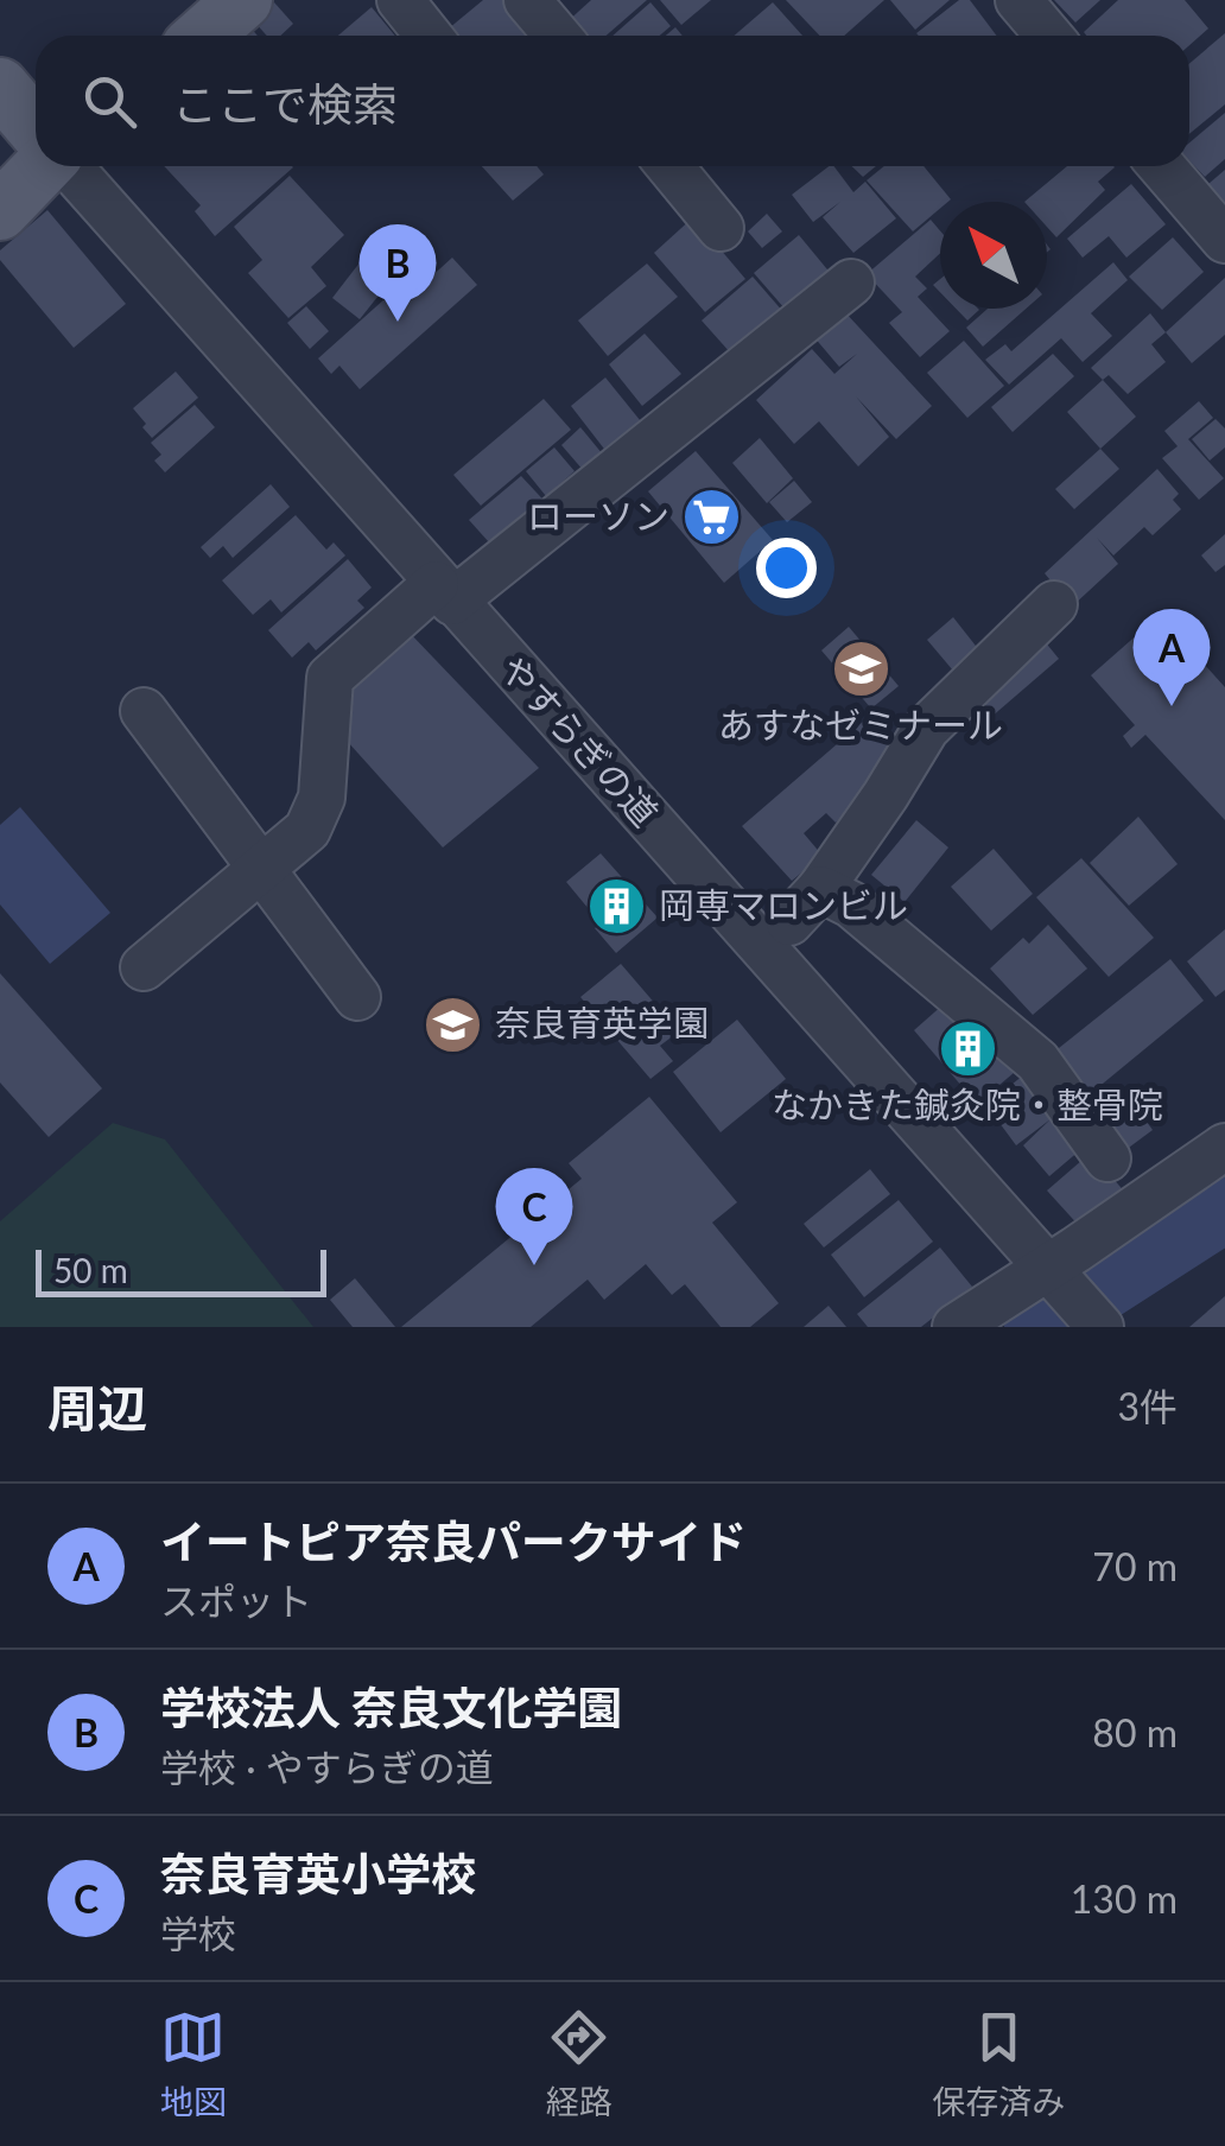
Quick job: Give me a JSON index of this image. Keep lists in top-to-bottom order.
{
  "streets": {
    "street": ["やすらぎの道"]
  },
  "places": {
    "supermarket": ["ローソン"],
    "school or university": ["あすなゼミナール", "奈良育英学園"],
    "building": ["岡専マロンビル", "なかきた鍼灸院・整骨院"]
  },
  "scale_bar": "50 m",
  "north": "top left",
  "page": {
    "search": "ここで検索",
    "pins": ["B", "A", "C"],
    "scale": "50 m",
    "heading": ["周辺", "3件"],
    "list": [
      {
        "mark": "A",
        "name": "イートピア奈良パークサイド",
        "note": "スポット",
        "value": "70 m"
      },
      {
        "mark": "B",
        "name": "学校法人 奈良文化学園",
        "note": "学校 · やすらぎの道",
        "value": "80 m"
      },
      {
        "mark": "C",
        "name": "奈良育英小学校",
        "note": "学校",
        "value": "130 m"
      }
    ],
    "nav": ["地図", "経路", "保存済み"]
  }
}
